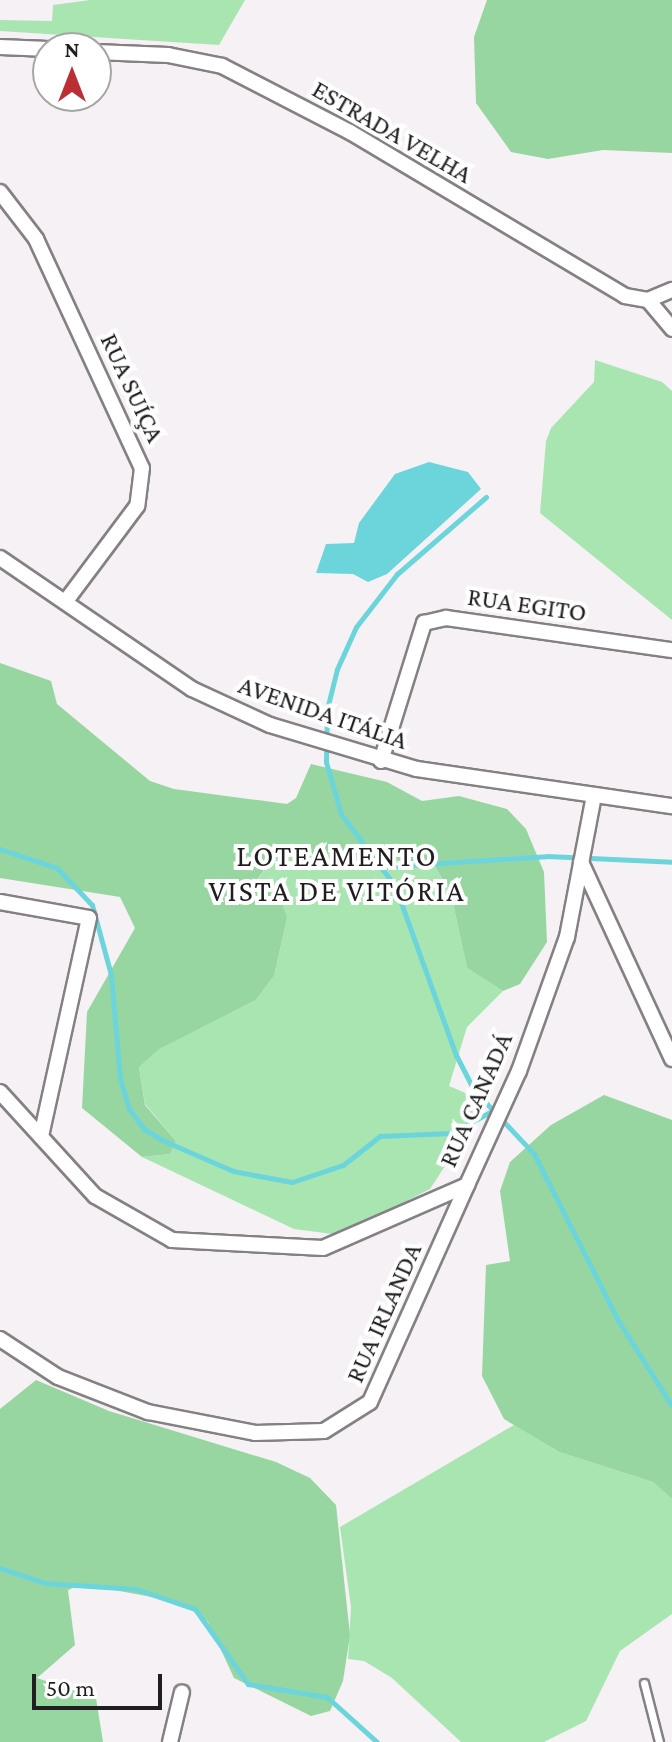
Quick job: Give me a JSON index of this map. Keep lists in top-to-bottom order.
{
  "streets": {
    "street": [
      "ESTRADA VELHA",
      "RUA SUÍÇA",
      "RUA EGITO",
      "AVENIDA ITÁLIA",
      "RUA CANADÁ",
      "RUA IRLANDA"
    ]
  },
  "crossings": [
    ["RUA SUÍÇA", "AVENIDA ITÁLIA"],
    ["RUA EGITO", "AVENIDA ITÁLIA"],
    ["AVENIDA ITÁLIA", "RUA CANADÁ"],
    ["RUA CANADÁ", "RUA IRLANDA"]
  ],
  "districts": ["LOTEAMENTO VISTA DE VITÓRIA"],
  "scale_bar": "50 m",
  "north": "top"
}
